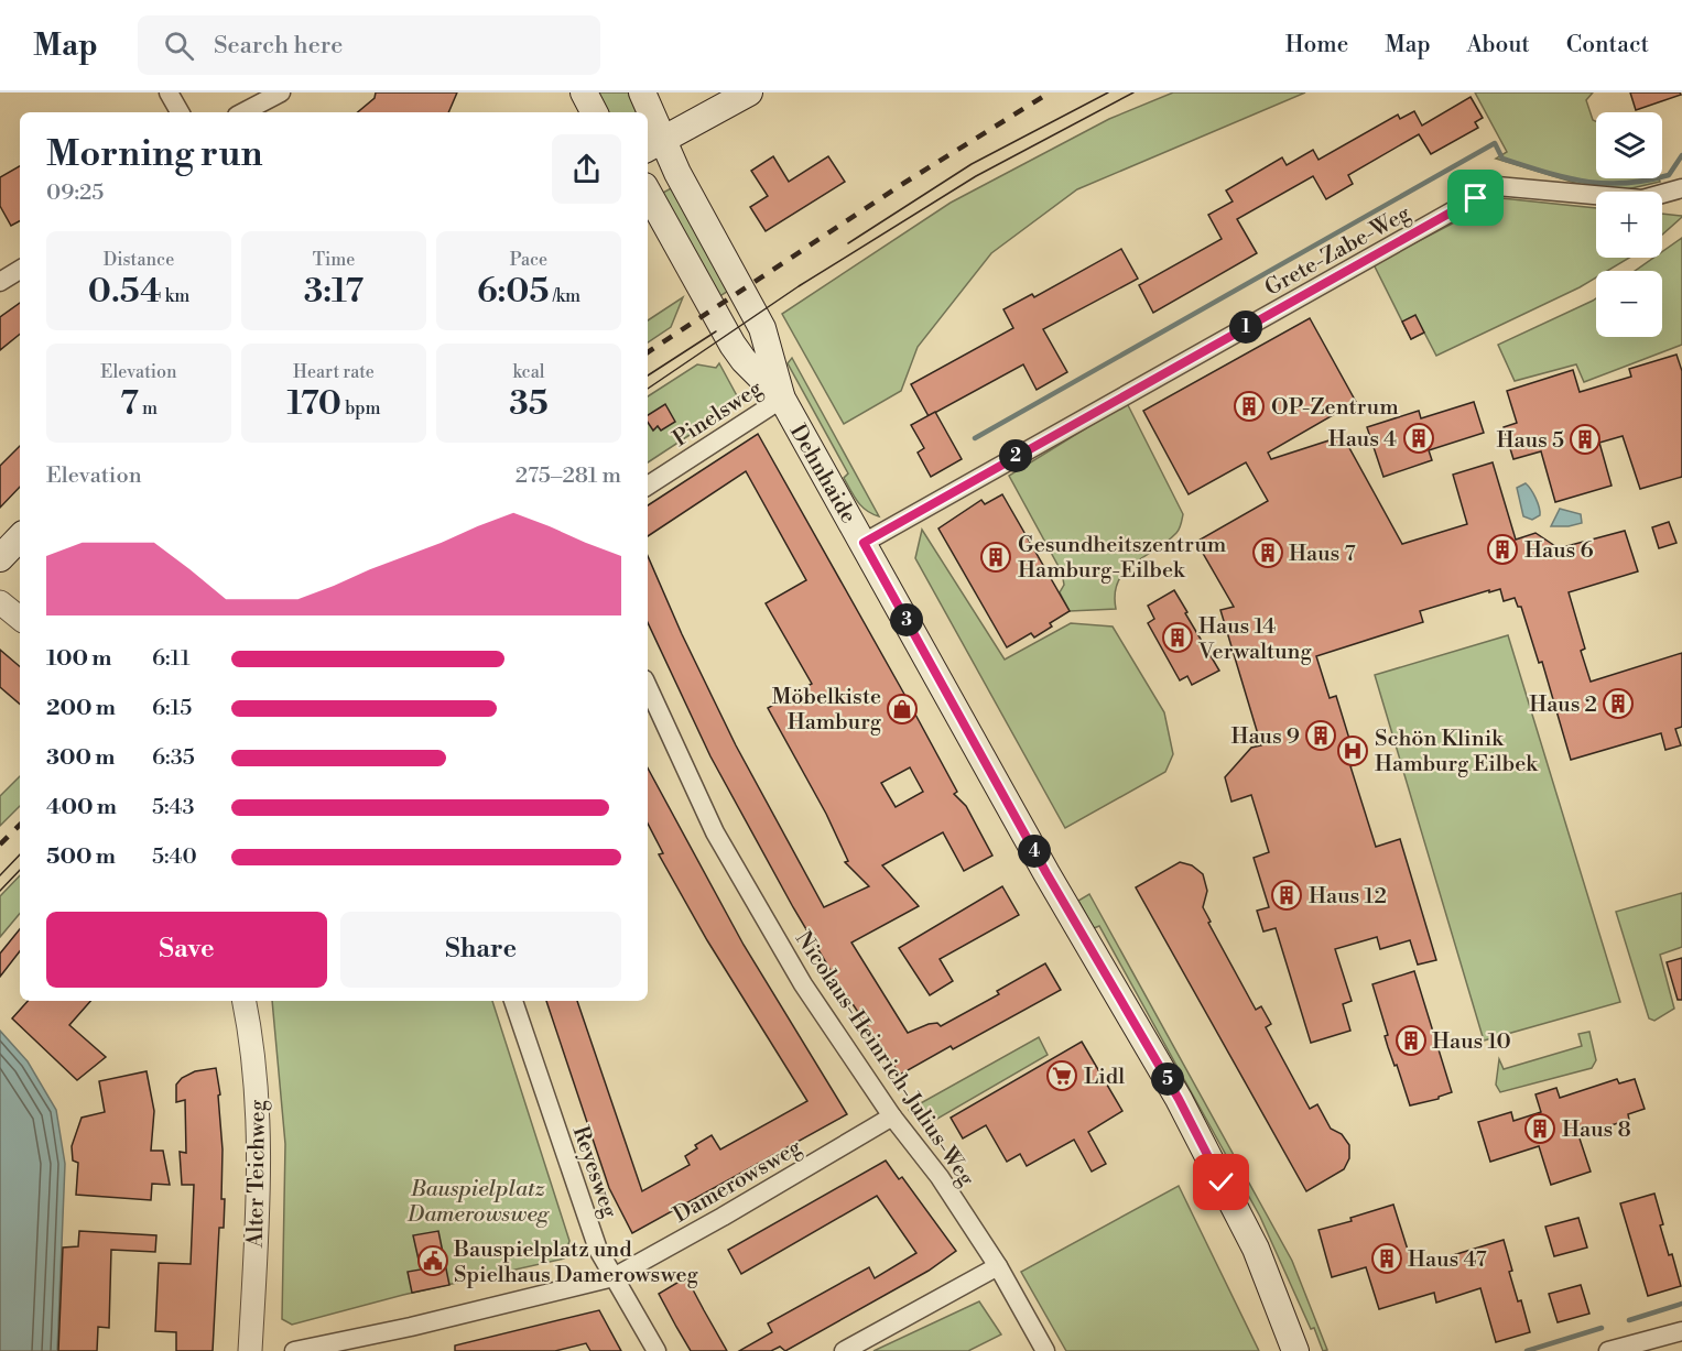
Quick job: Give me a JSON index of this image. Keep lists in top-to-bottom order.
{
  "streets": {
    "main road": ["Dehnhaide"],
    "street": [
      "Grete-Zabe-Weg",
      "Pinelsweg",
      "Nicolaus-Heinrich-Julius-Weg",
      "Reyesweg",
      "Alter Teichweg",
      "Damerowsweg"
    ]
  },
  "crossings": [
    ["Grete-Zabe-Weg", "Dehnhaide"],
    ["Pinelsweg", "Dehnhaide"],
    ["Nicolaus-Heinrich-Julius-Weg", "Damerowsweg"],
    ["Reyesweg", "Damerowsweg"]
  ],
  "parks": ["Bauspielplatz Damerowsweg"],
  "places": {
    "building": [
      "OP-Zentrum",
      "Haus 4",
      "Haus 5",
      "Haus 6",
      "Haus 7",
      "Gesundheitszentrum Hamburg-Eilbek",
      "Haus 14 Verwaltung",
      "Haus 2",
      "Haus 9",
      "Haus 12",
      "Haus 10",
      "Haus 8",
      "Haus 47"
    ],
    "shop": ["Möbelkiste Hamburg"],
    "hospital": ["Schön Klinik Hamburg Eilbek"],
    "supermarket": ["Lidl"],
    "public building": ["Bauspielplatz und Spielhaus Damerowsweg"]
  },
  "page": {
    "header": "Map",
    "search": "Search here",
    "nav": [
      "Home",
      "Map",
      "About",
      "Contact"
    ],
    "map_buttons": ["+", "−"],
    "heading": ["Morning run", "09:25"],
    "stats": [
      ["Distance", "0.54 km"],
      ["Time", "3:17"],
      ["Pace", "6:05 /km"],
      ["Elevation", "7 m"],
      ["Heart rate", "170 bpm"],
      ["kcal", "35"]
    ],
    "pins": [
      "1",
      "2",
      "3",
      "4",
      "5"
    ],
    "chart": ["Elevation", "275–281 m"],
    "list": [
      {
        "name": "100 m",
        "note": "6:11"
      },
      {
        "name": "200 m",
        "note": "6:15"
      },
      {
        "name": "300 m",
        "note": "6:35"
      },
      {
        "name": "400 m",
        "note": "5:43"
      },
      {
        "name": "500 m",
        "note": "5:40"
      }
    ],
    "buttons": ["Save", "Share"]
  }
}
